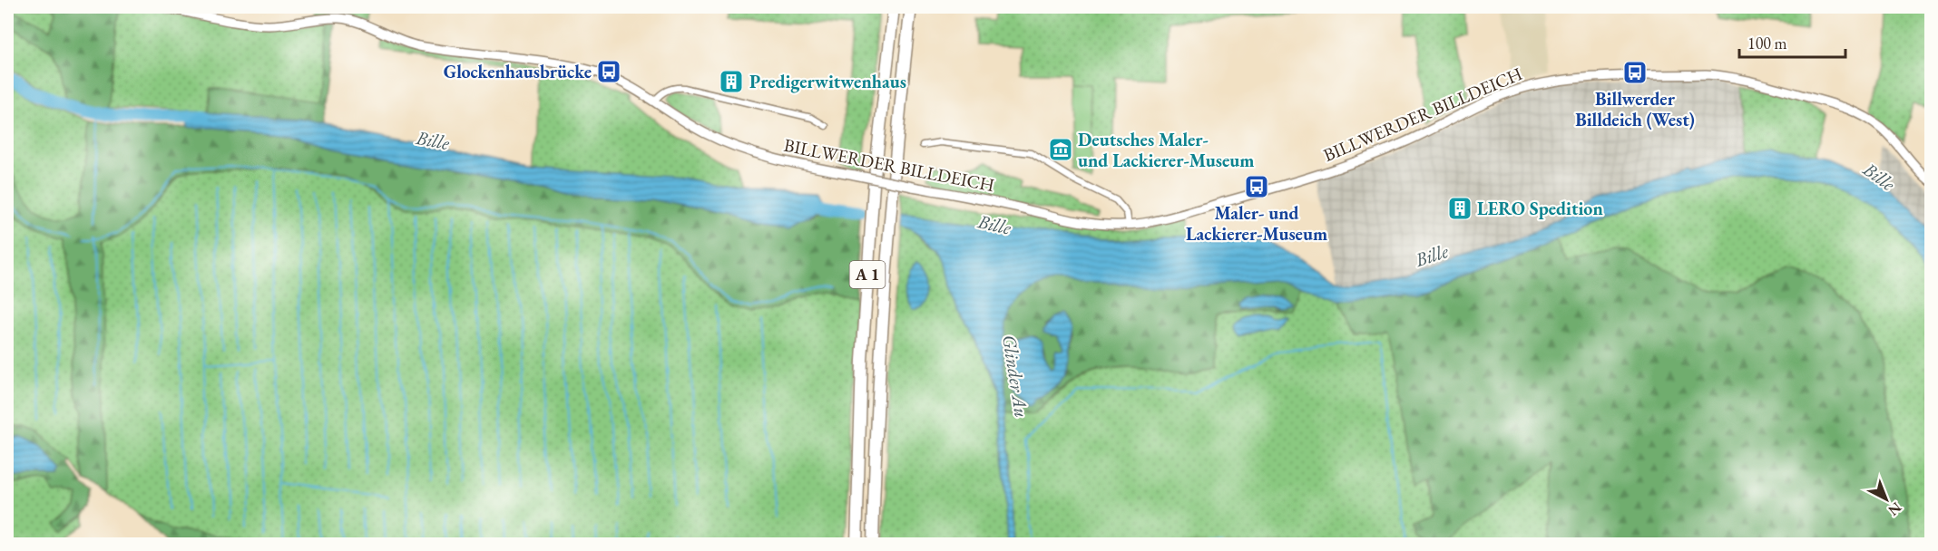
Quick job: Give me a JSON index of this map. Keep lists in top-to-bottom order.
{
  "streets": {
    "highway": ["A 1"],
    "street": ["BILLWERDER BILLDEICH"]
  },
  "water": ["Bille", "Glinder Au"],
  "places": {
    "bus stop": ["Glockenhausbrücke", "Billwerder Billdeich (West)", "Maler- und Lackierer-Museum"],
    "building": ["Predigerwitwenhaus", "LERO Spedition"],
    "museum": ["Deutsches Maler- und Lackierer-Museum"]
  },
  "scale_bar": "100 m",
  "north": "bottom right"
}
